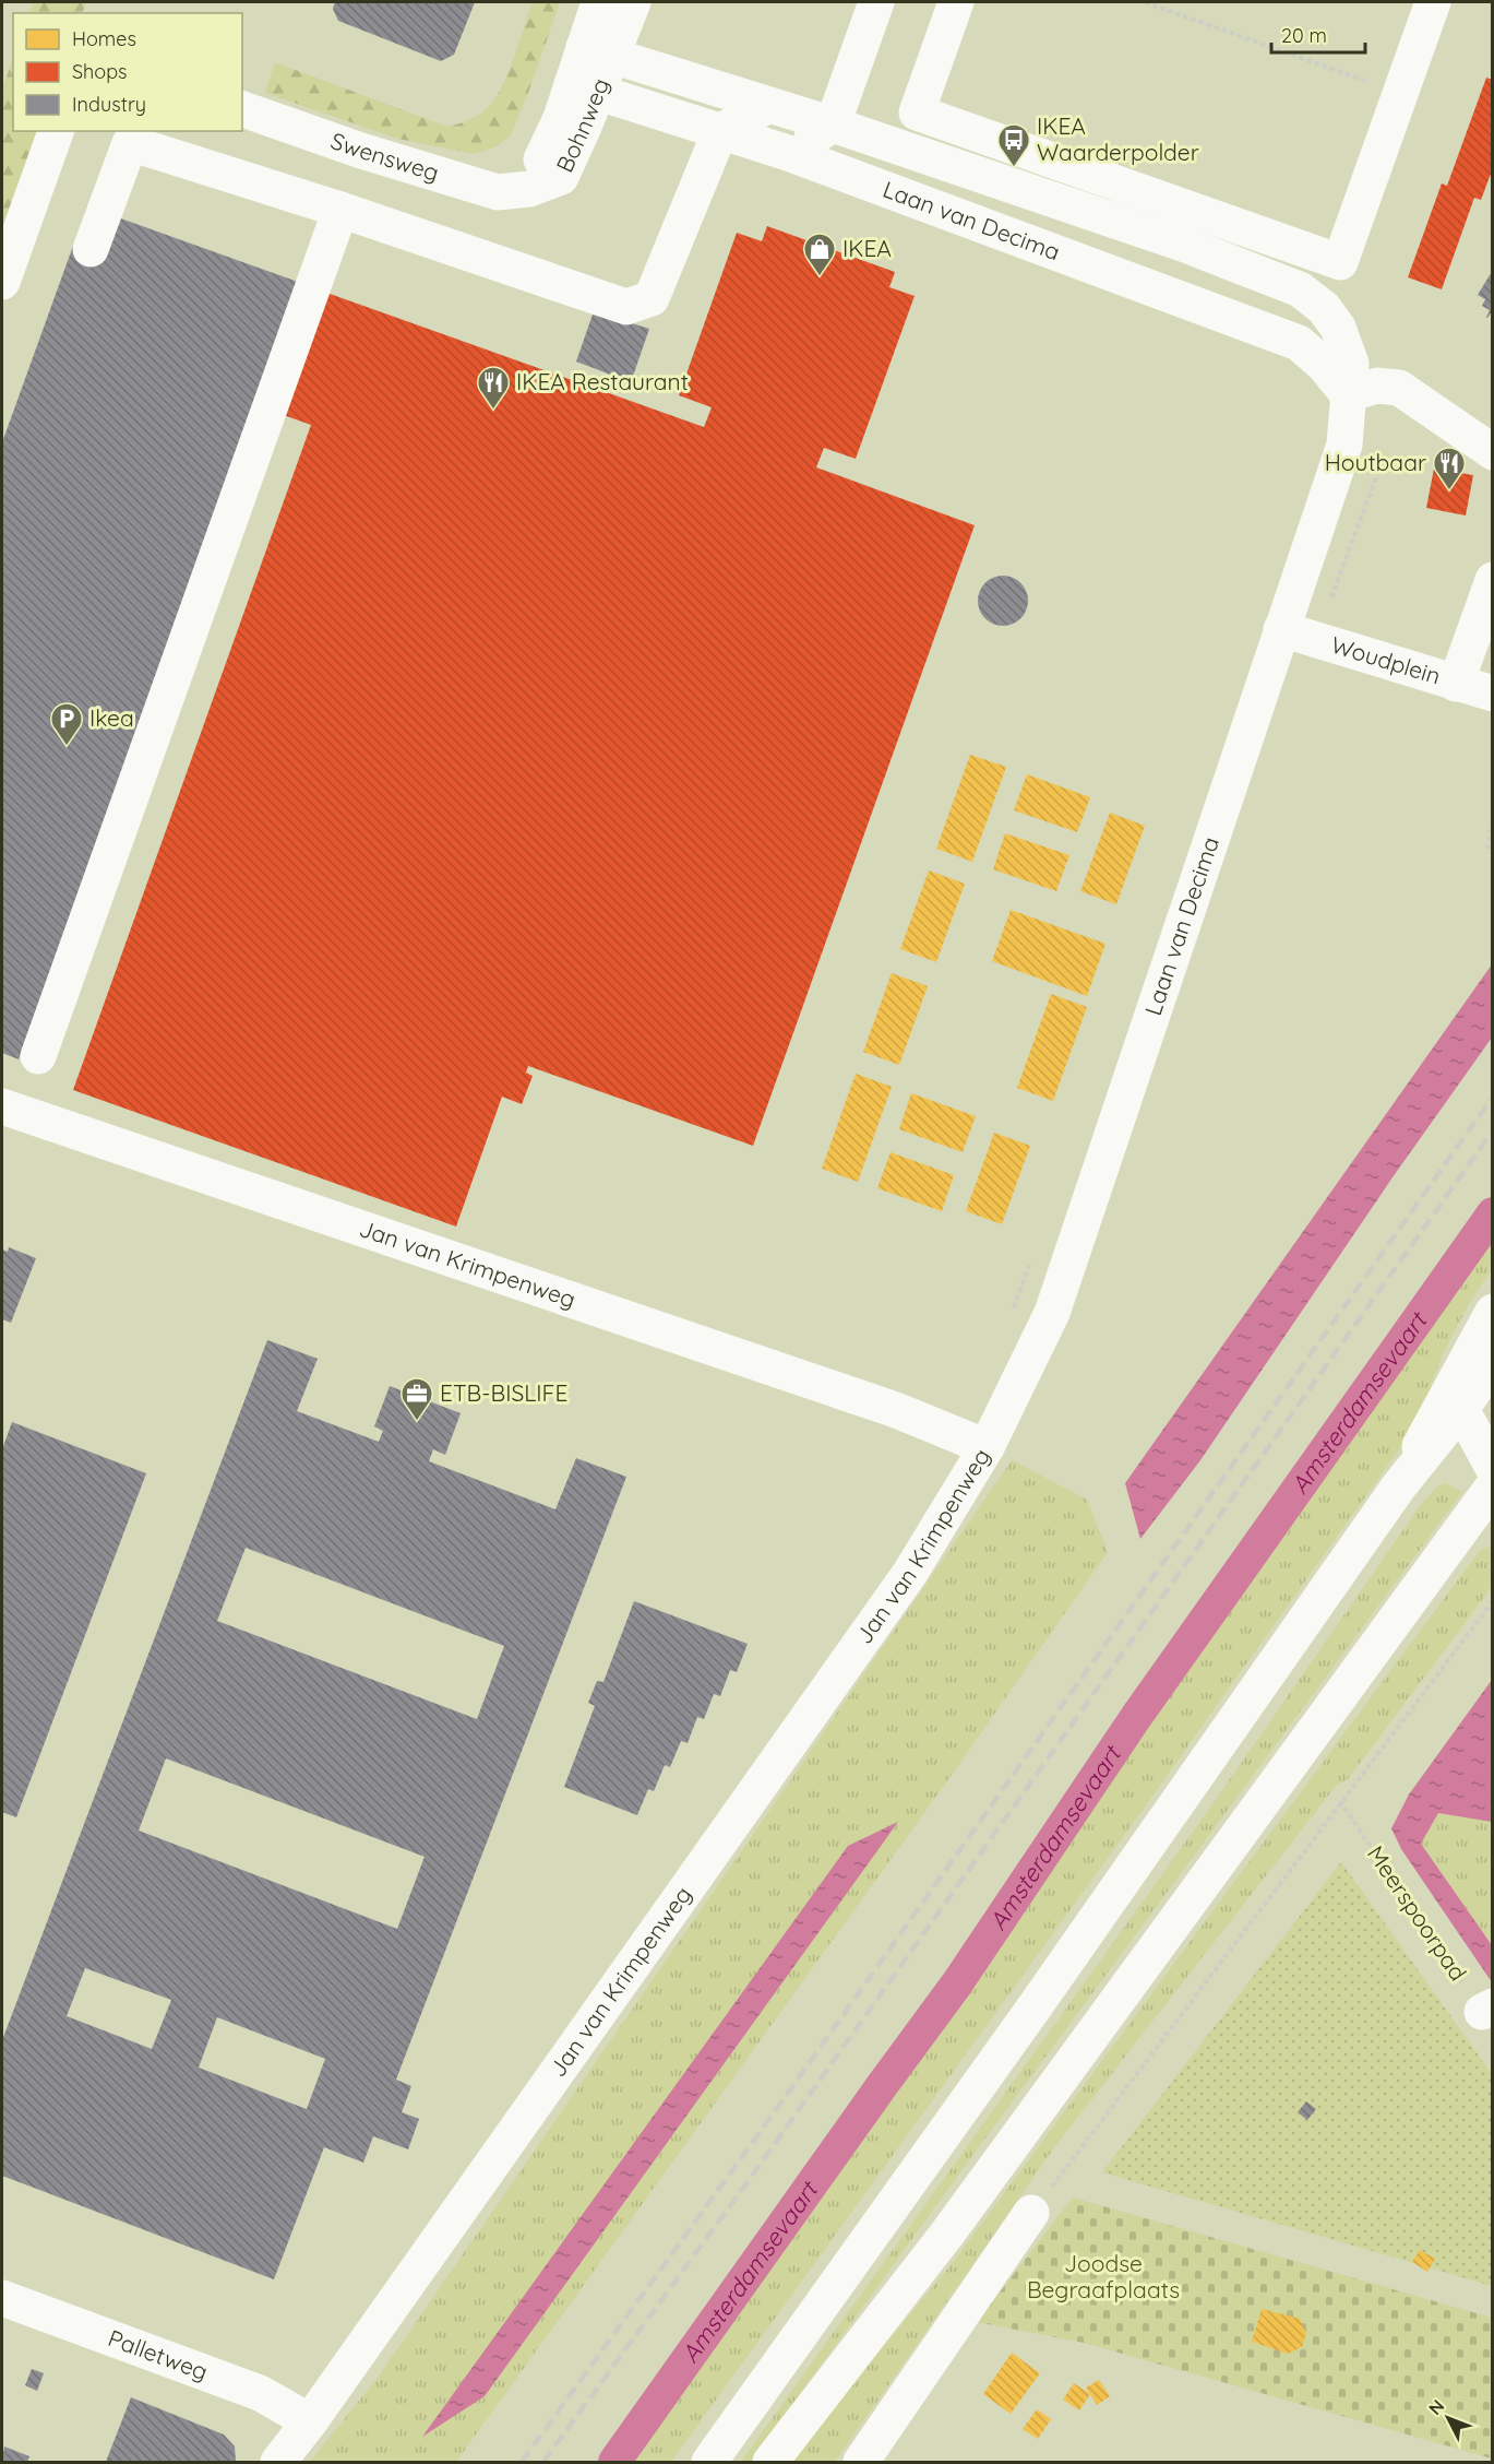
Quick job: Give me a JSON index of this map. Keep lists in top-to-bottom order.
{
  "streets": {
    "street": [
      "Bohnweg",
      "Swensweg",
      "Laan van Decima",
      "Woudplein",
      "Jan van Krimpenweg",
      "Palletweg"
    ],
    "path": ["Meerspoorpad"]
  },
  "crossings": [
    ["Bohnweg", "Swensweg"],
    ["Bohnweg", "Laan van Decima"],
    ["Laan van Decima", "Woudplein"],
    ["Laan van Decima", "Jan van Krimpenweg"],
    ["Jan van Krimpenweg", "Palletweg"]
  ],
  "water": ["Amsterdamsevaart"],
  "parks": ["Joodse Begraafplaats"],
  "places": {
    "bus stop": ["IKEA Waarderpolder"],
    "shop": ["IKEA"],
    "restaurant": ["IKEA Restaurant", "Houtbaar"],
    "parking": ["Ikea"],
    "office": ["ETB-BISLIFE"]
  },
  "legend": ["Homes", "Shops", "Industry"],
  "scale_bar": "20 m",
  "north": "top left"
}
